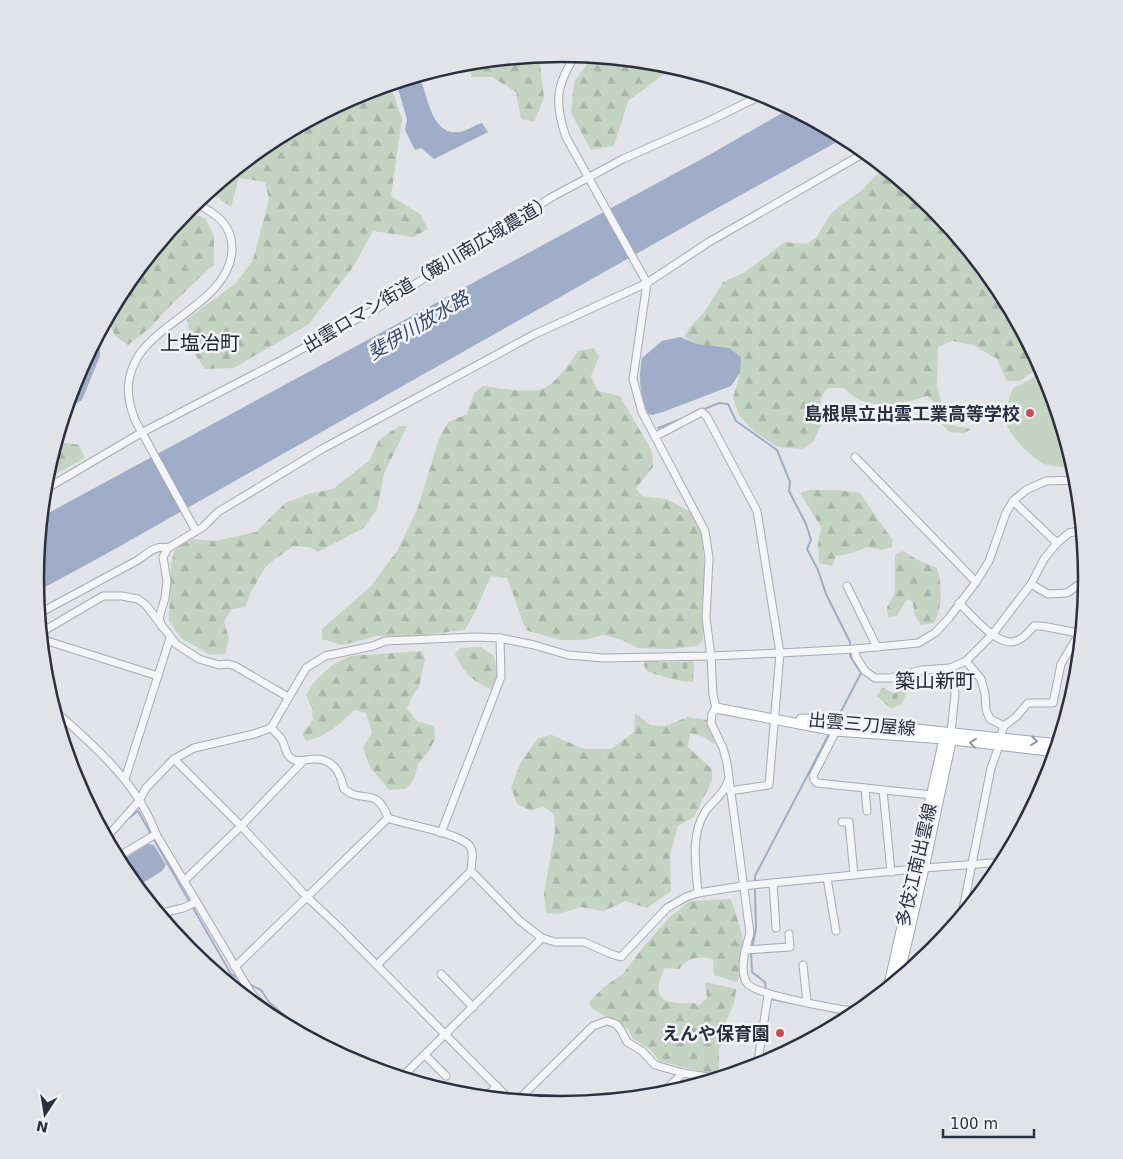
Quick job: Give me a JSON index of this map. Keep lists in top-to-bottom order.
{
  "streets": {
    "main road": ["出雲三刀屋線", "多伎江南出雲線"],
    "street": ["出雲ロマン街道（簸川南広域農道）"]
  },
  "crossings": [
    ["出雲三刀屋線", "多伎江南出雲線"]
  ],
  "districts": ["上塩冶町", "築山新町"],
  "water": ["斐伊川放水路"],
  "places": ["島根県立出雲工業高等学校", "えんや保育園"],
  "scale_bar": "100 m",
  "north": "bottom"
}
